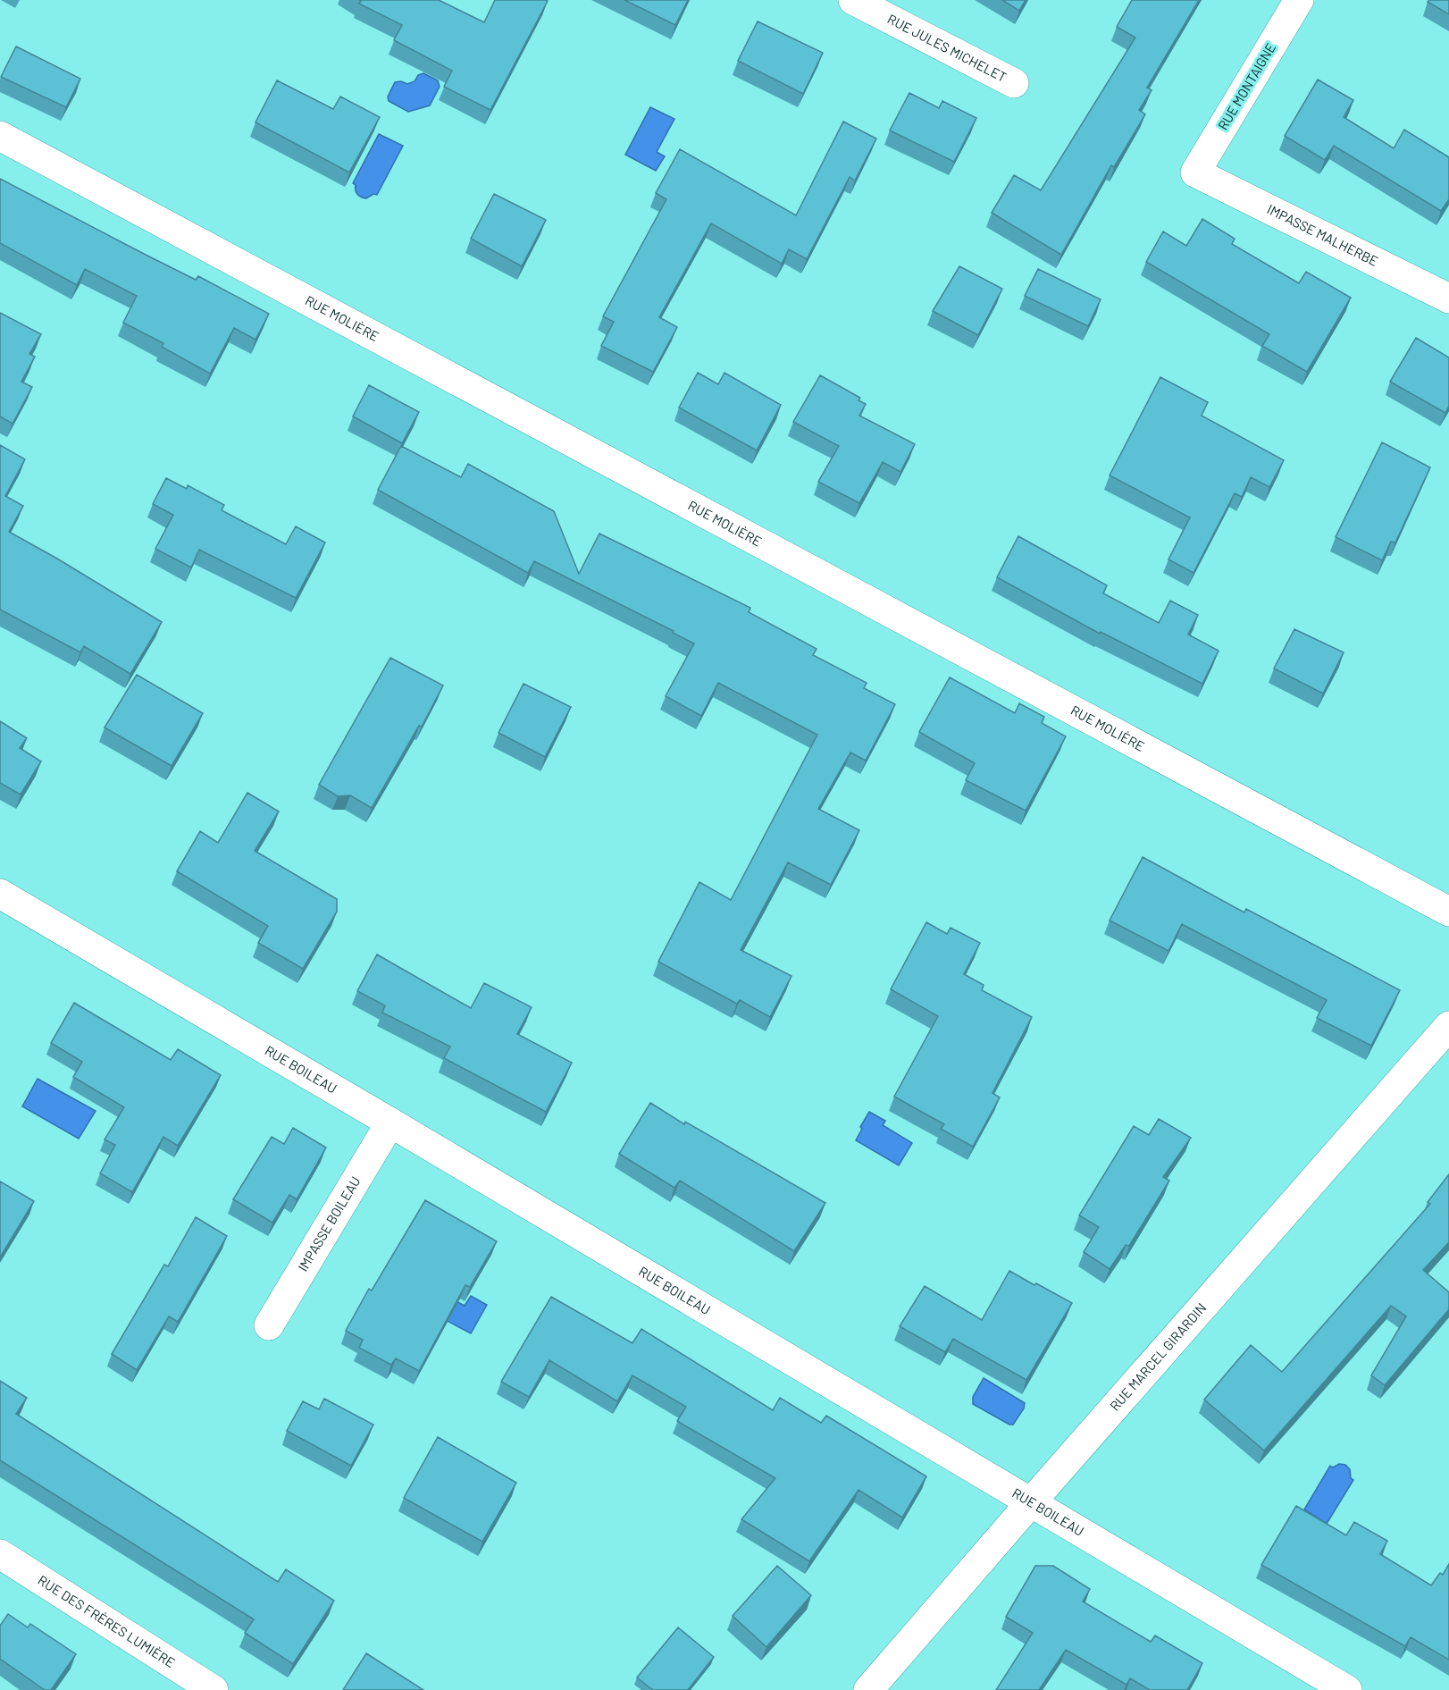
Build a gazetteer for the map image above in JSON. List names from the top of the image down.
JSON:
{
  "streets": {
    "street": [
      "RUE JULES MICHELET",
      "RUE MONTAIGNE",
      "IMPASSE MALHERBE",
      "RUE MOLIÈRE",
      "RUE BOILEAU",
      "IMPASSE BOILEAU",
      "RUE MARCEL GIRARDIN",
      "RUE DES FRÈRES LUMIÈRE"
    ]
  },
  "crossings": [
    ["RUE MONTAIGNE", "IMPASSE MALHERBE"],
    ["RUE BOILEAU", "IMPASSE BOILEAU"],
    ["RUE BOILEAU", "RUE MARCEL GIRARDIN"]
  ]
}
